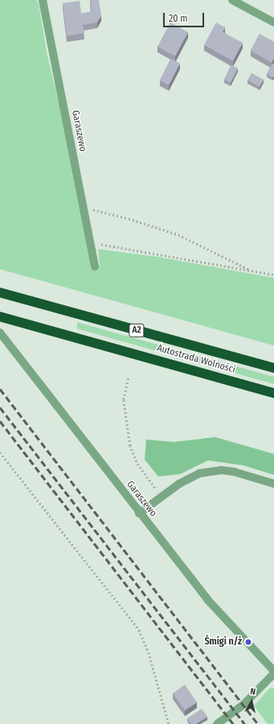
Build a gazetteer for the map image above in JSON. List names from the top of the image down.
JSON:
{
  "streets": {
    "highway": ["A2", "Autostrada Wolności"],
    "street": ["Garaszewo"]
  },
  "places": ["Śmigi n/ż"],
  "scale_bar": "20 m",
  "north": "top"
}
